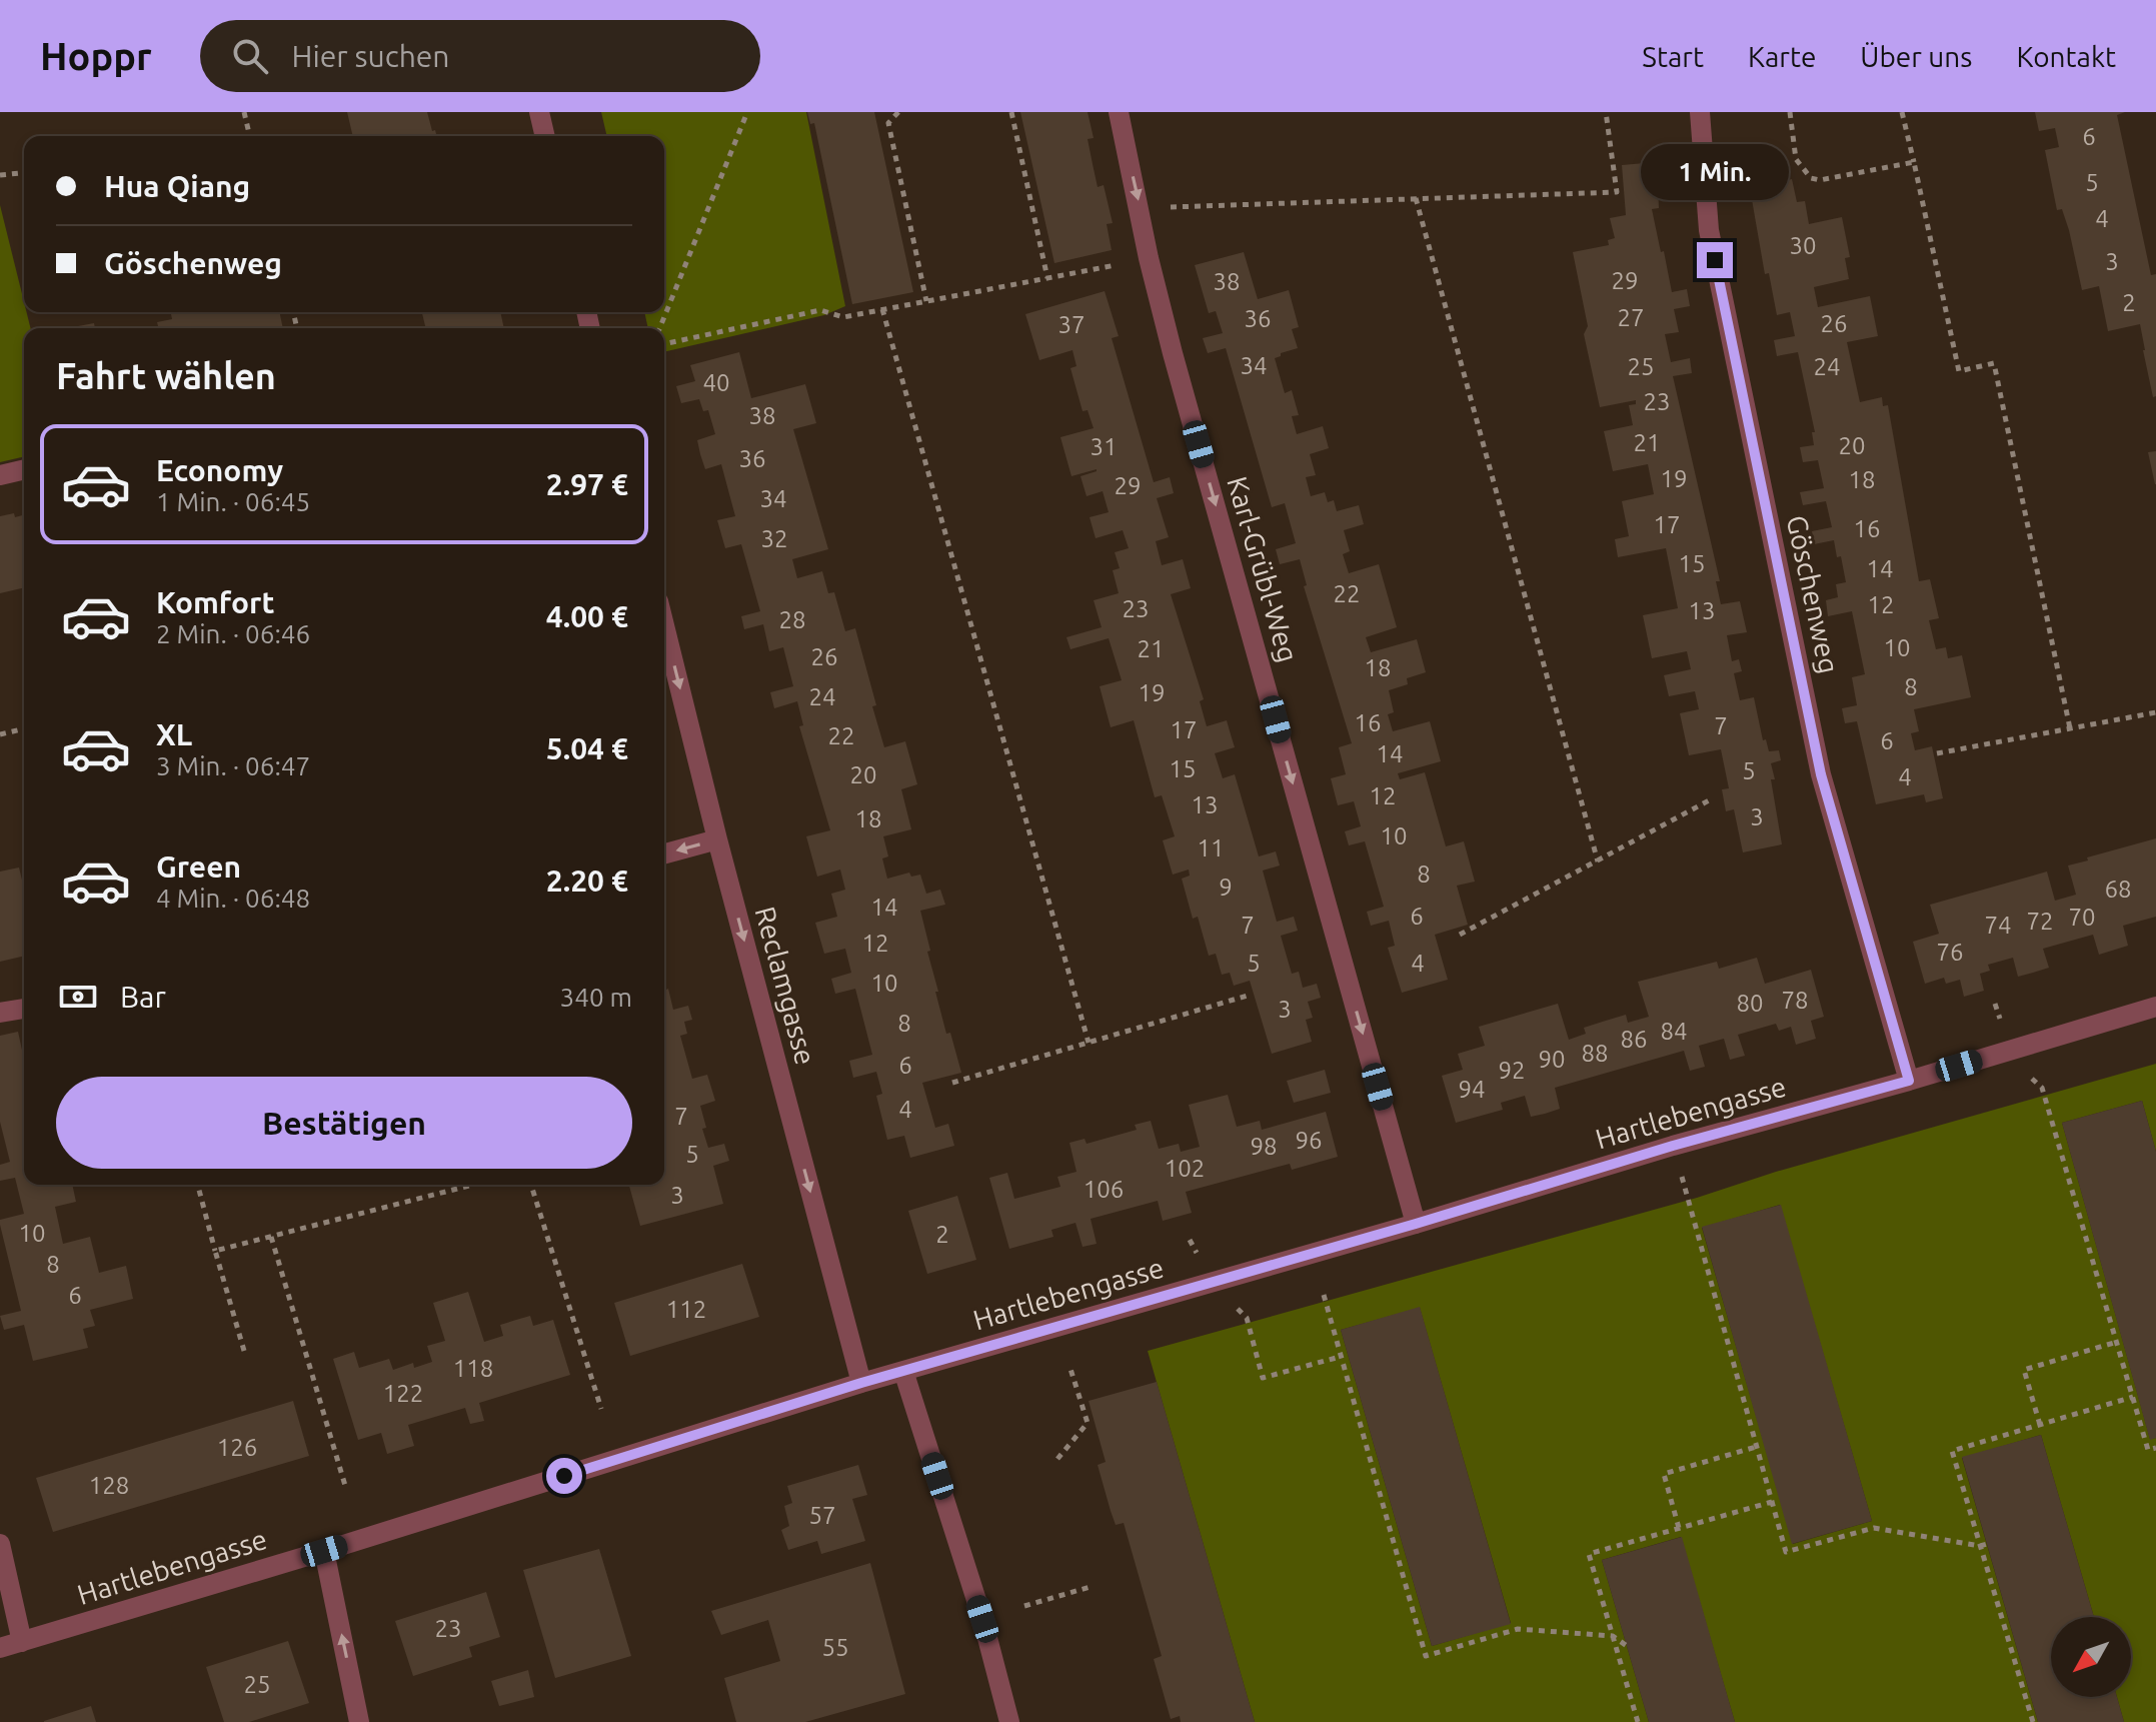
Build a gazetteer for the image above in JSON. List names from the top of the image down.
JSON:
{
  "streets": {
    "street": [
      "Karl-Grübl-Weg",
      "Göschenweg",
      "Reclamgasse",
      "Hartlebengasse"
    ]
  },
  "crossings": [
    ["Karl-Grübl-Weg", "Hartlebengasse"],
    ["Göschenweg", "Hartlebengasse"],
    ["Reclamgasse", "Hartlebengasse"]
  ],
  "one_way": ["Karl-Grübl-Weg", "Reclamgasse"],
  "house_numbers": [
    "6",
    "5",
    "4",
    "30",
    "3",
    "29",
    "38",
    "2",
    "27",
    "36",
    "26",
    "37",
    "34",
    "25",
    "24",
    "40",
    "23",
    "38",
    "21",
    "20",
    "31",
    "36",
    "19",
    "18",
    "29",
    "34",
    "17",
    "16",
    "32",
    "15",
    "14",
    "22",
    "12",
    "23",
    "13",
    "28",
    "10",
    "21",
    "26",
    "18",
    "8",
    "19",
    "24",
    "16",
    "7",
    "17",
    "22",
    "6",
    "14",
    "15",
    "5",
    "20",
    "4",
    "12",
    "13",
    "3",
    "18",
    "10",
    "11",
    "8",
    "9",
    "68",
    "14",
    "6",
    "70",
    "72",
    "7",
    "74",
    "12",
    "76",
    "5",
    "4",
    "10",
    "78",
    "80",
    "3",
    "8",
    "84",
    "86",
    "88",
    "90",
    "6",
    "92",
    "94",
    "4",
    "7",
    "96",
    "98",
    "5",
    "102",
    "106",
    "3",
    "10",
    "2",
    "8",
    "6",
    "112",
    "118",
    "122",
    "126",
    "128",
    "57",
    "23",
    "55",
    "25"
  ],
  "north": "bottom left",
  "page": {
    "header": "Hoppr",
    "search": "Hier suchen",
    "nav": [
      "Start",
      "Karte",
      "Über uns",
      "Kontakt"
    ],
    "banner": ["Hua Qiang", "Göschenweg"],
    "bubble": "1 Min.",
    "heading": "Fahrt wählen",
    "list": [
      {
        "name": "Economy",
        "note": "1 Min. · 06:45",
        "value": "2.97 €"
      },
      {
        "name": "Komfort",
        "note": "2 Min. · 06:46",
        "value": "4.00 €"
      },
      {
        "name": "XL",
        "note": "3 Min. · 06:47",
        "value": "5.04 €"
      },
      {
        "name": "Green",
        "note": "4 Min. · 06:48",
        "value": "2.20 €"
      }
    ],
    "pay": ["Bar", "340 m"],
    "buttons": "Bestätigen"
  }
}
